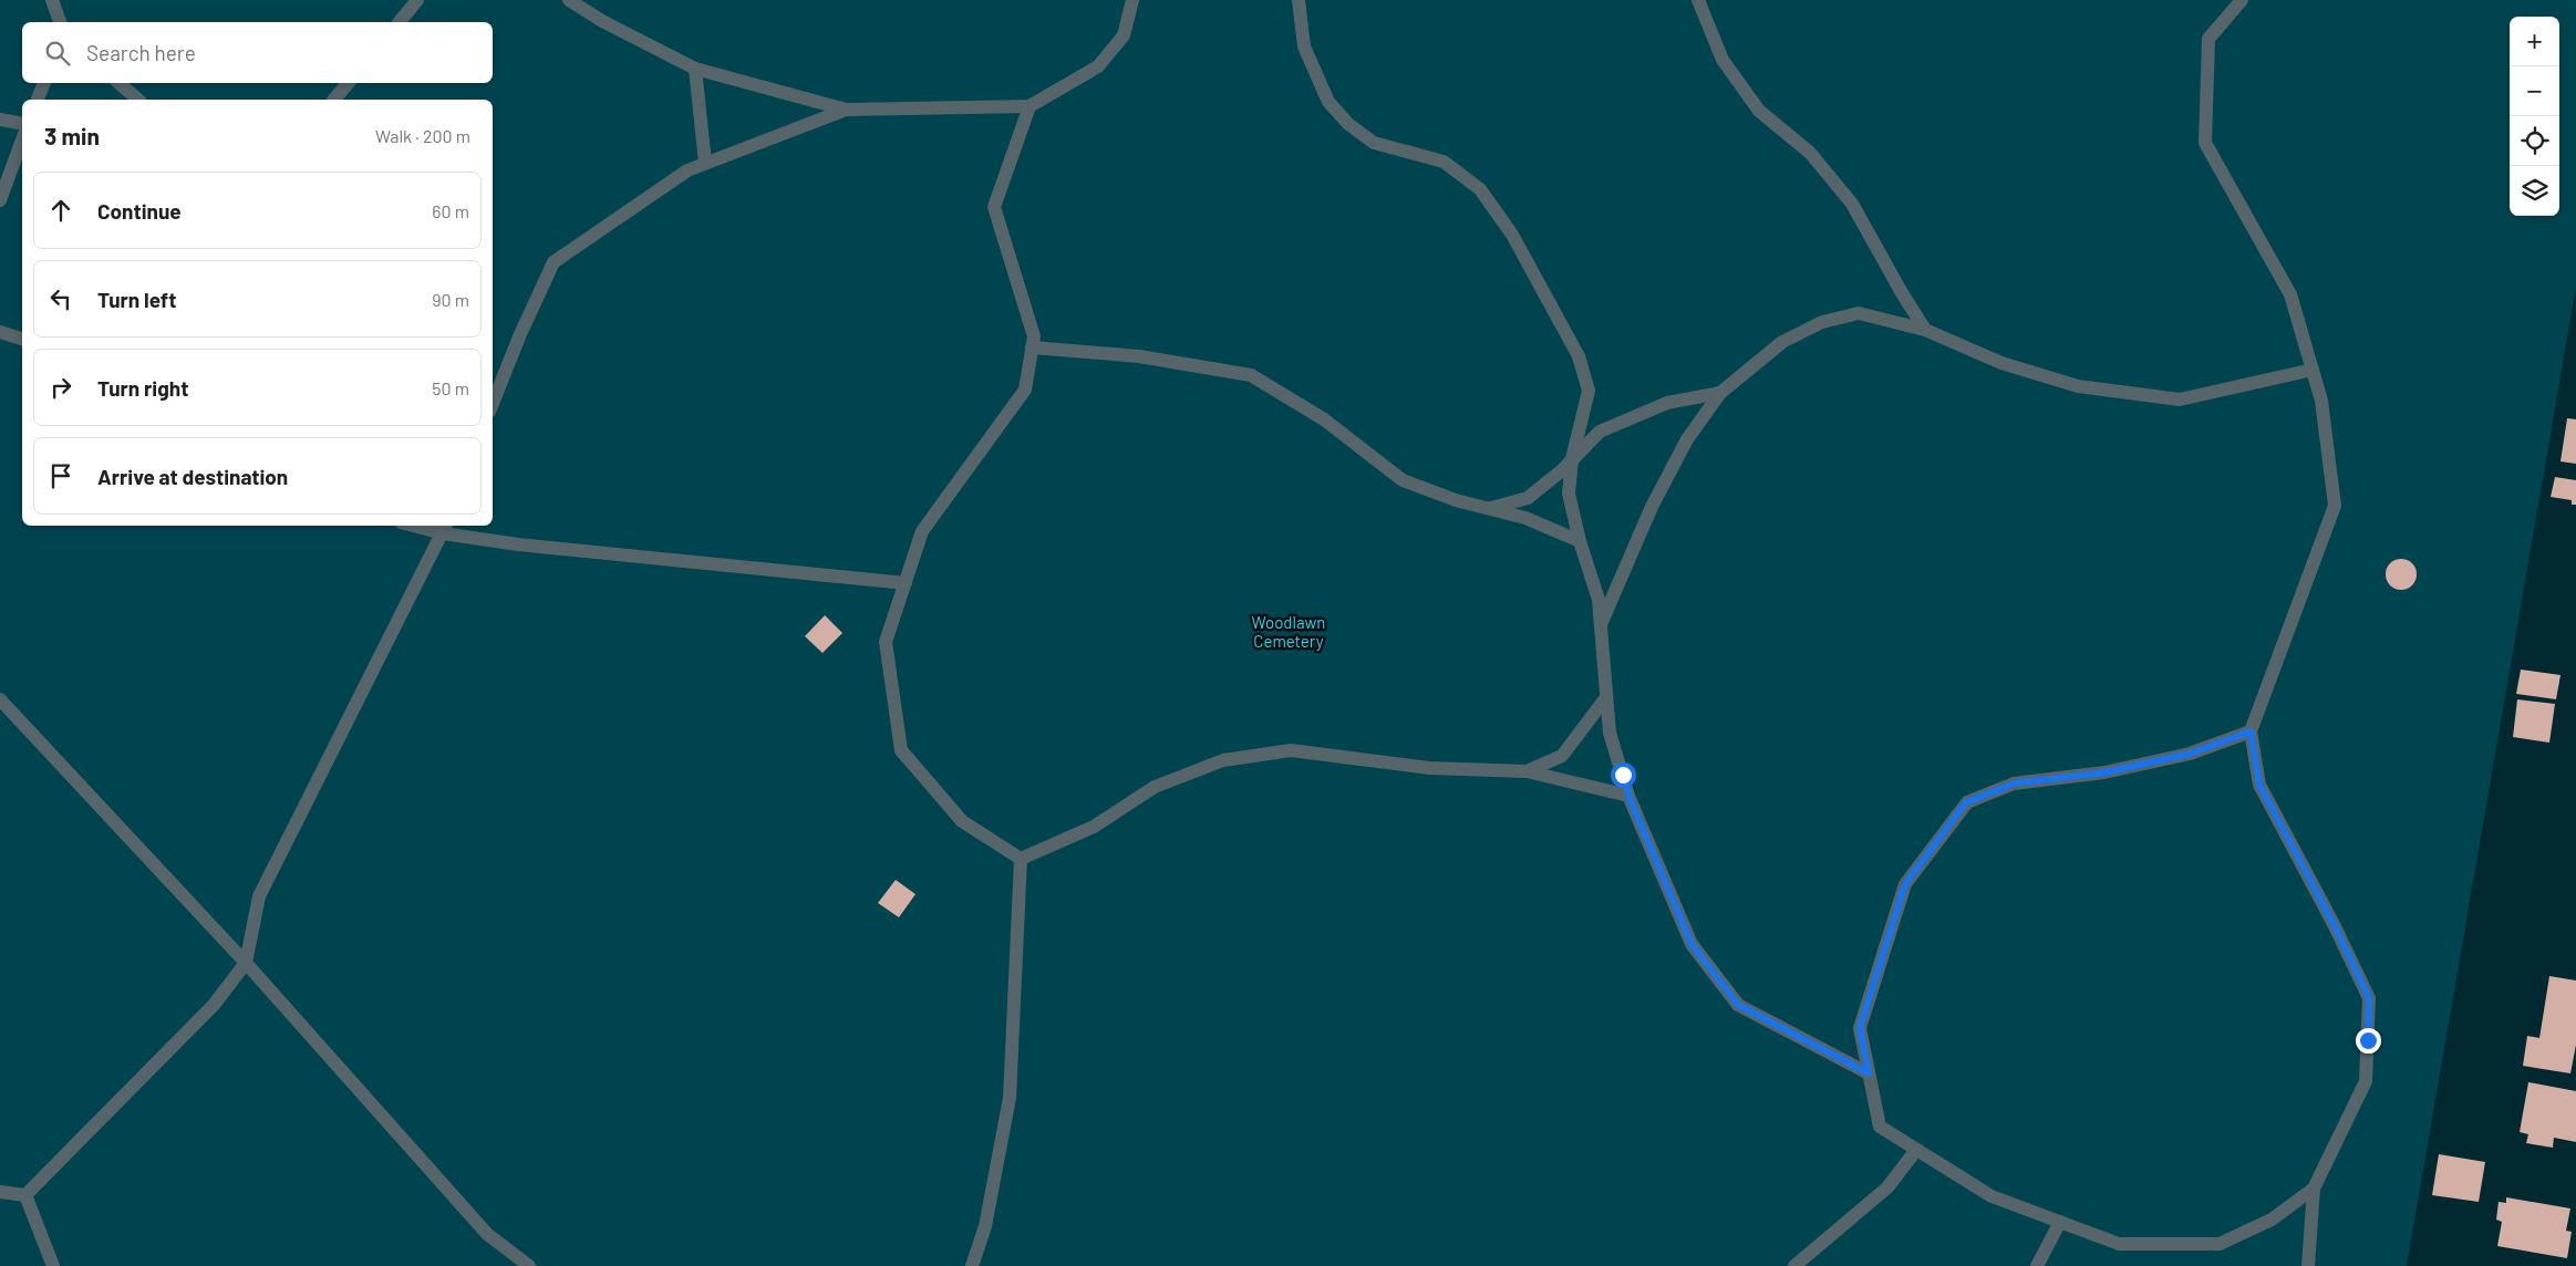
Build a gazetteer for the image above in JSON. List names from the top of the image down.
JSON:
{
  "parks": ["Woodlawn Cemetery"],
  "page": {
    "map_buttons": ["+", "−"],
    "search": "Search here",
    "heading": ["3 min", "Walk · 200 m"],
    "list": [
      ["Continue", "60 m"],
      ["Turn left", "90 m"],
      ["Turn right", "50 m"],
      "Arrive at destination"
    ]
  }
}
